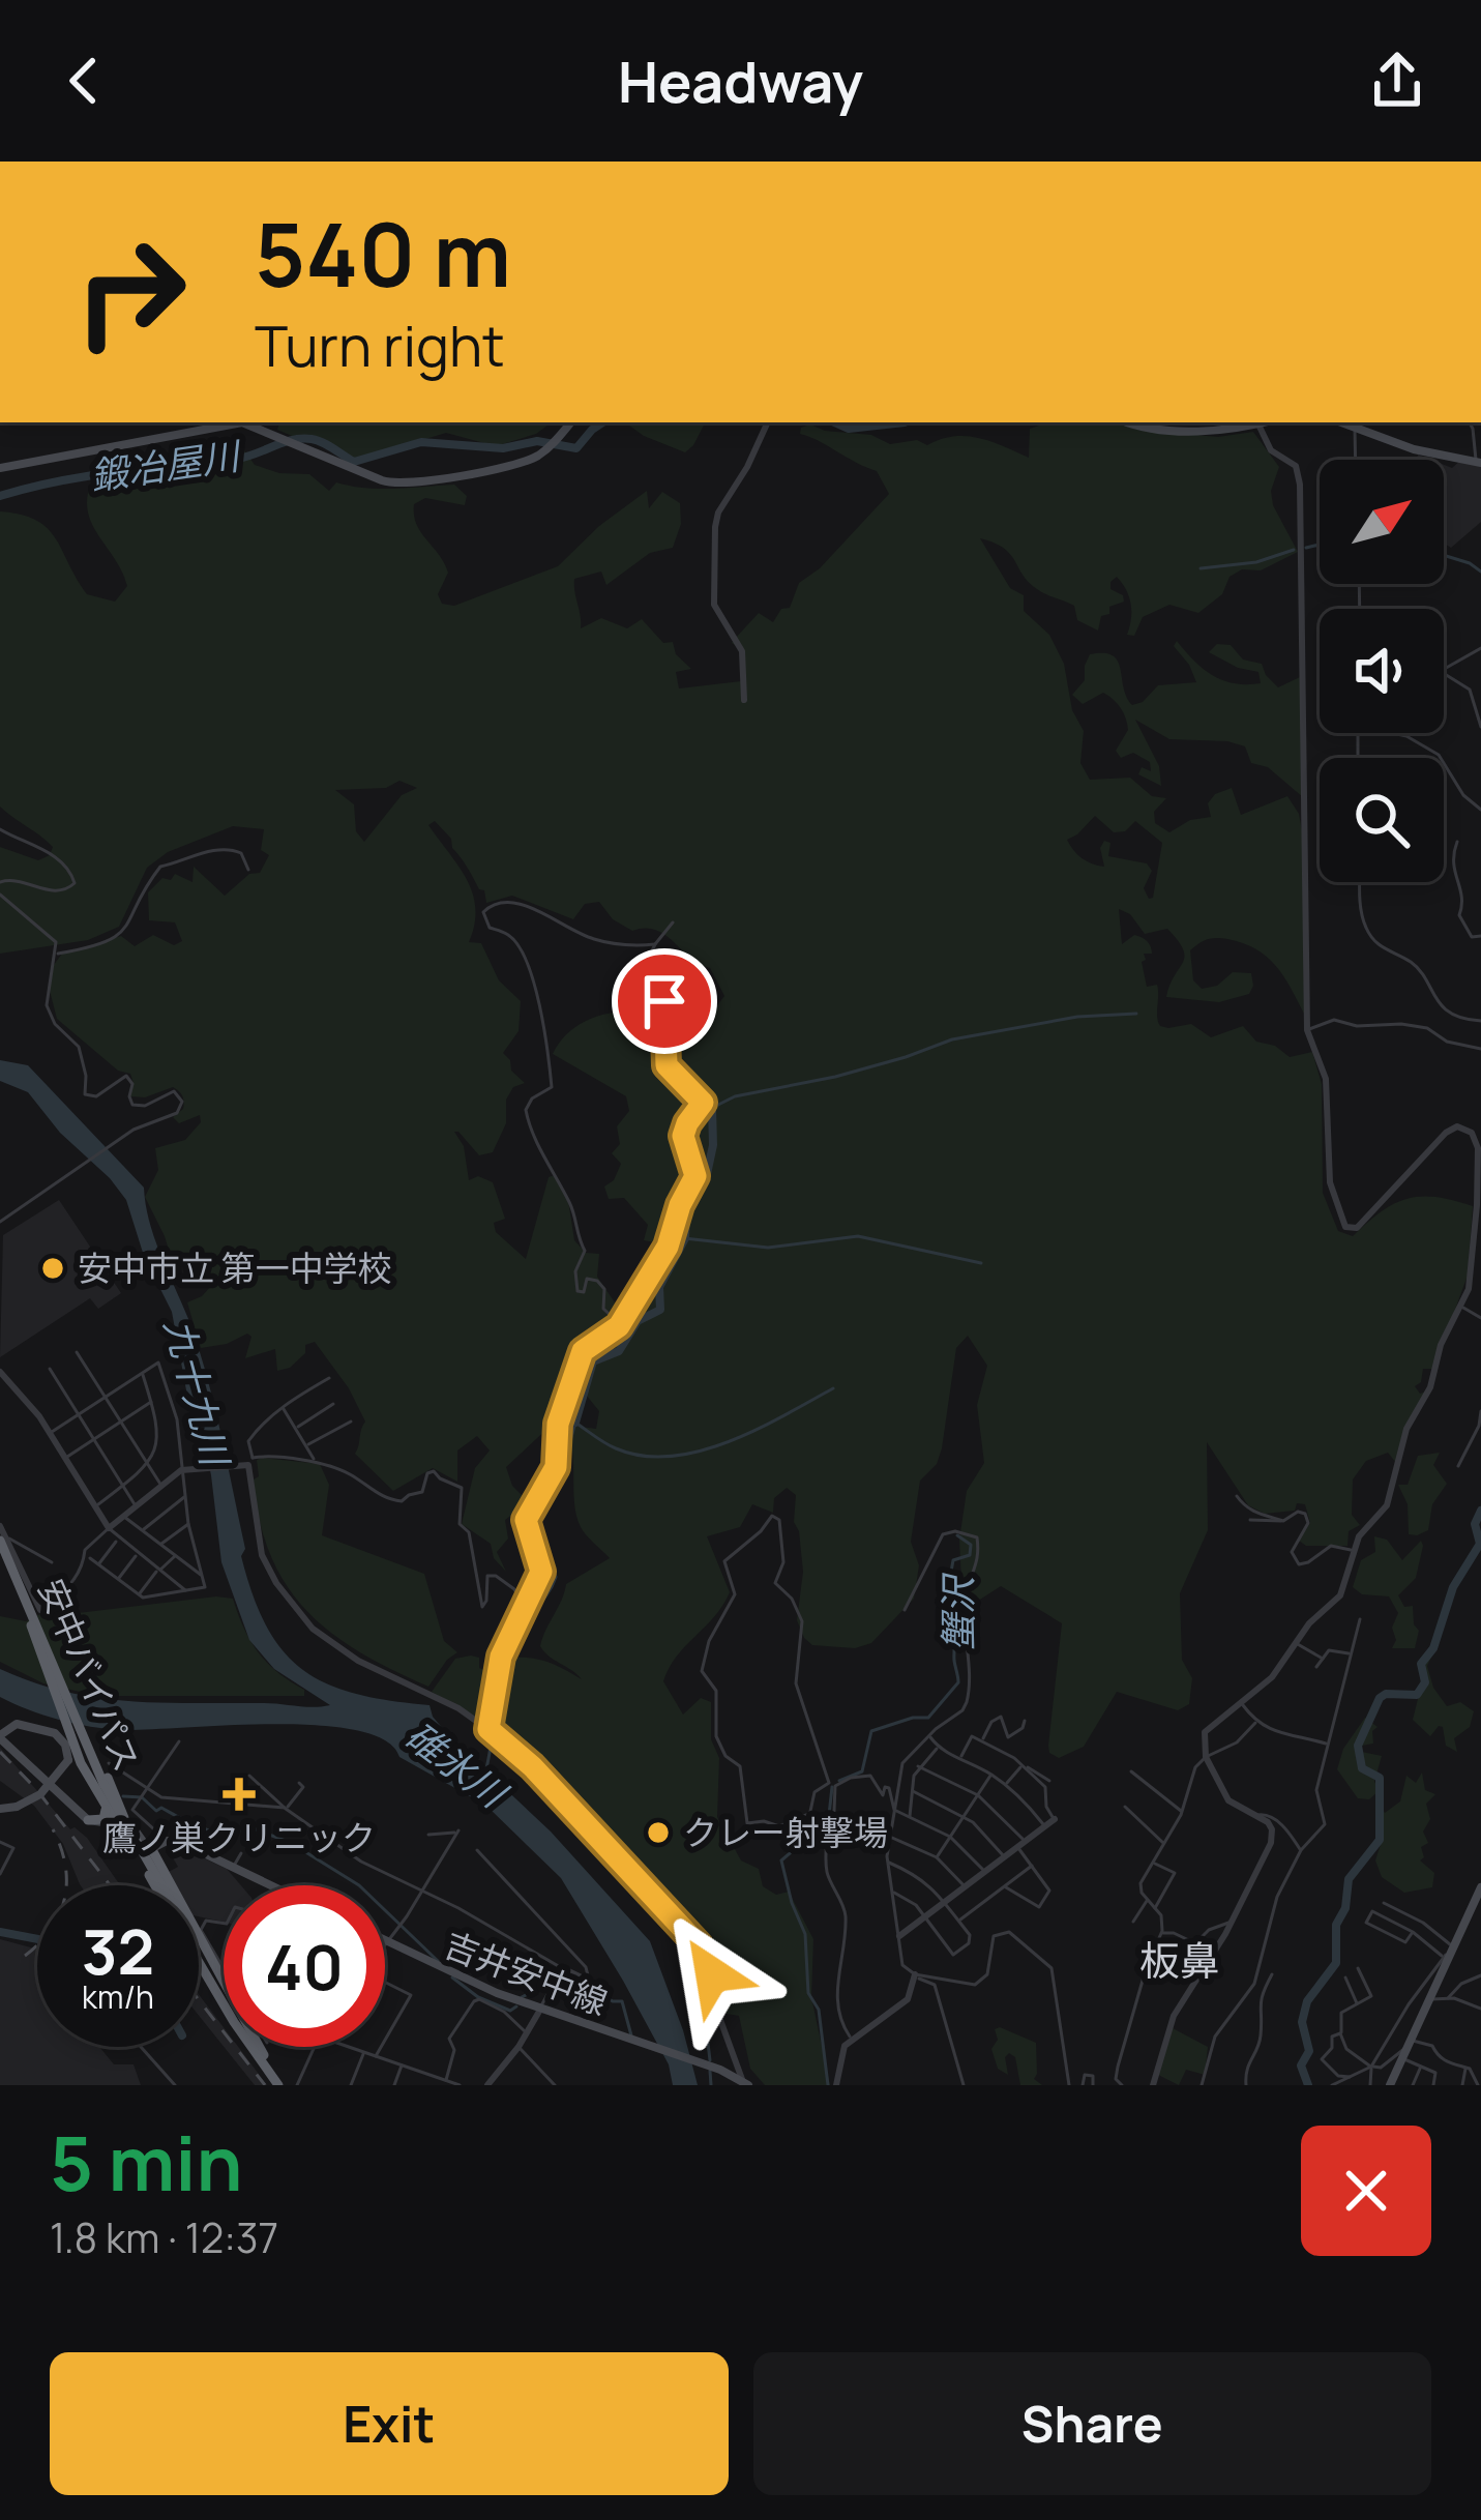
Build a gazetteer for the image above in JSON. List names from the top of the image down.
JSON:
{
  "streets": {
    "highway": ["安中バイパス"],
    "main road": ["吉井安中線"]
  },
  "districts": ["板鼻"],
  "water": [
    "鍛冶屋川",
    "九十九川",
    "蟹沢",
    "碓氷川"
  ],
  "places": {
    "other": ["安中市立 第一中学校", "クレー射撃場"],
    "health": ["鷹ノ巣クリニック"]
  },
  "north": "top right",
  "page": {
    "header": "Headway",
    "turn": ["540 m", "Turn right"],
    "speed": "32 km/h",
    "limit": "40",
    "heading": ["5 min", "1.8 km · 12:37"],
    "buttons": ["Exit", "Share"]
  }
}
